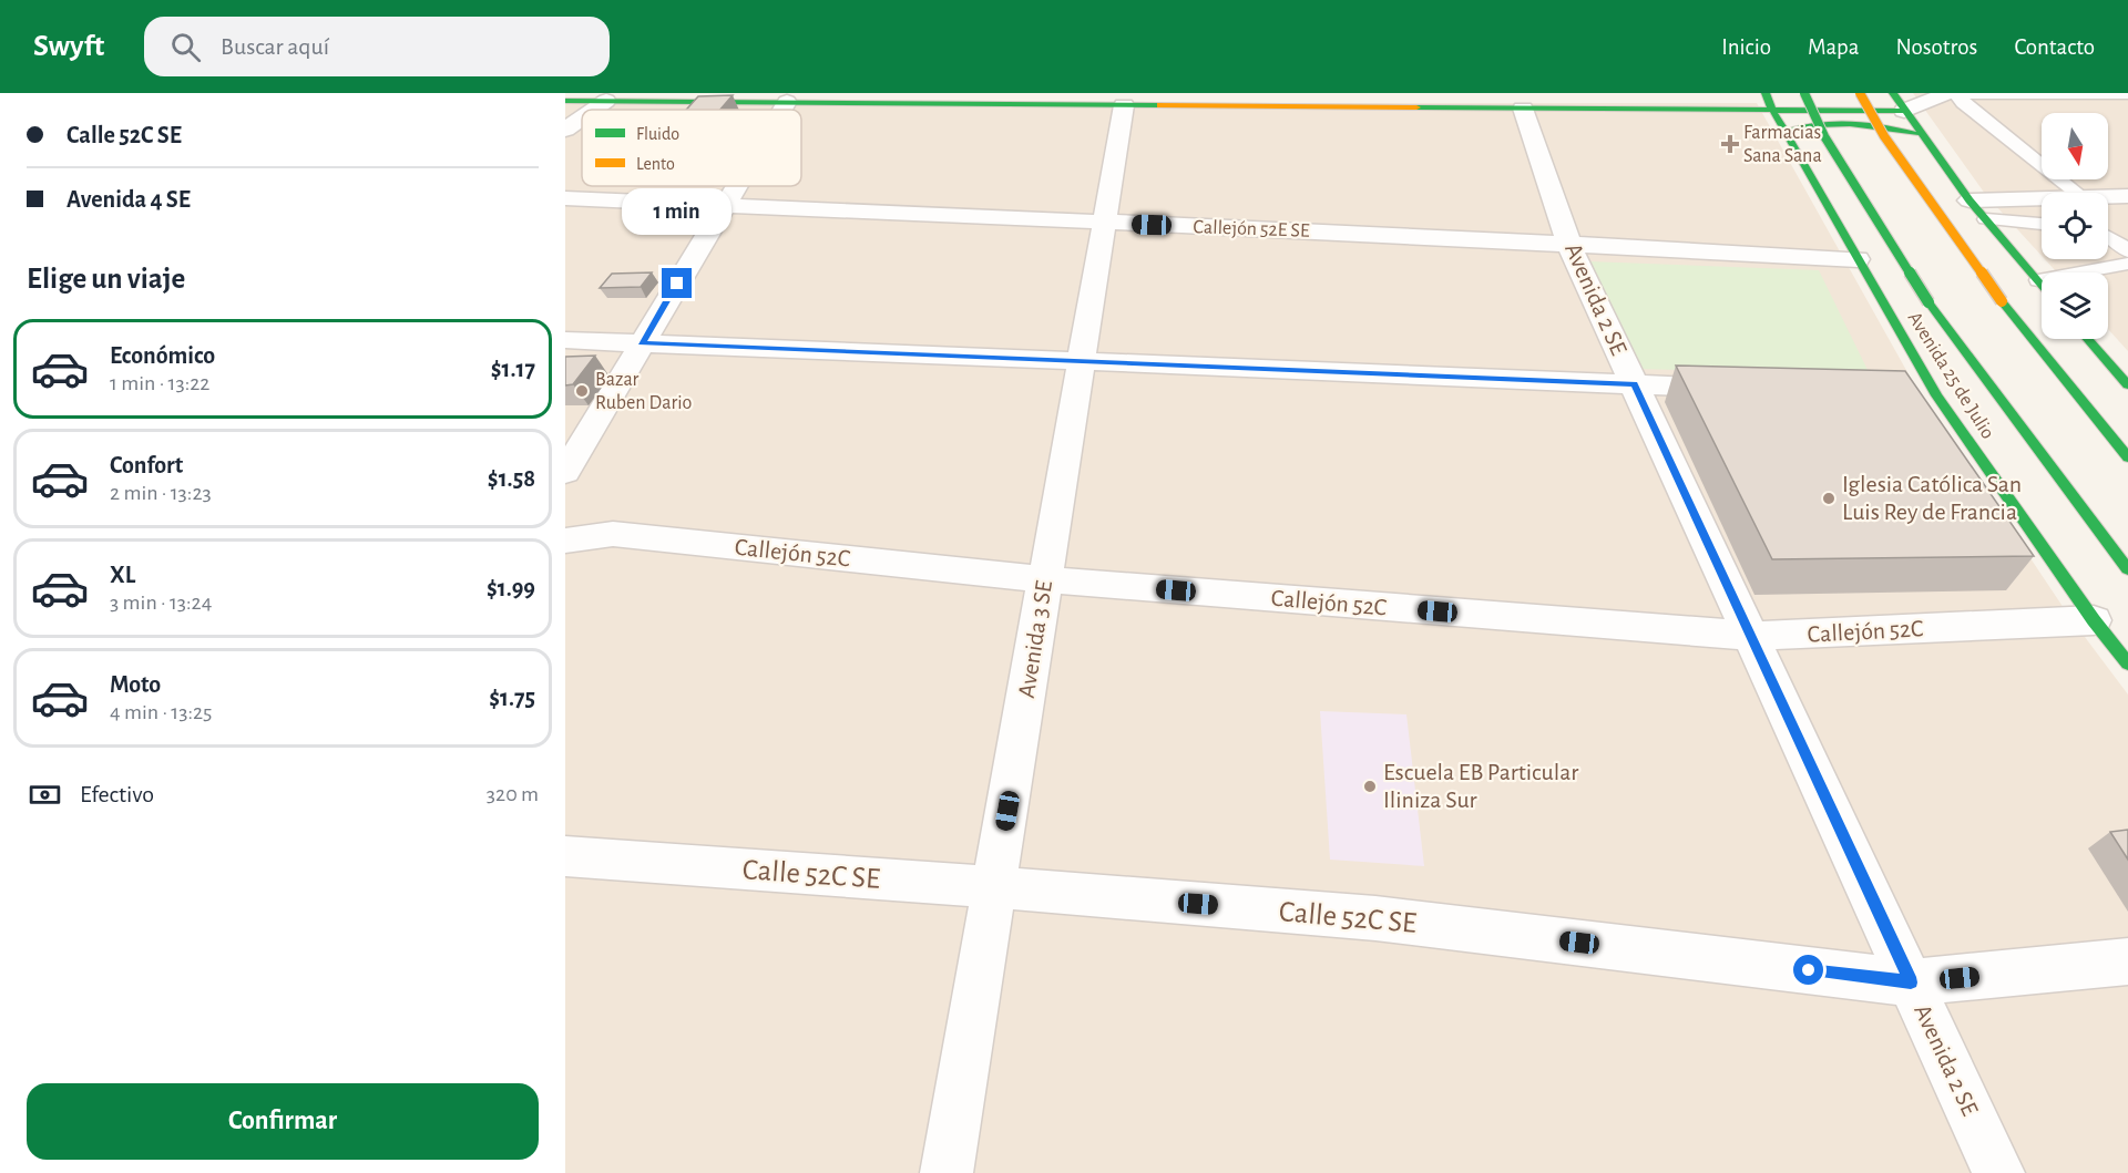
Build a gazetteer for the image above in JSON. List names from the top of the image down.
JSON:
{
  "streets": {
    "main road": ["Avenida 25 de Julio"],
    "street": [
      "Callejón 52E SE",
      "Avenida 2 SE",
      "Callejón 52C",
      "Avenida 3 SE",
      "Calle 52C SE"
    ]
  },
  "crossings": [
    ["Callejón 52E SE", "Avenida 2 SE"],
    ["Callejón 52E SE", "Avenida 25 de Julio"],
    ["Callejón 52E SE", "Avenida 3 SE"],
    ["Avenida 2 SE", "Callejón 52C"],
    ["Avenida 2 SE", "Calle 52C SE"],
    ["Avenida 25 de Julio", "Callejón 52C"],
    ["Callejón 52C", "Avenida 3 SE"],
    ["Avenida 3 SE", "Calle 52C SE"]
  ],
  "places": {
    "health": ["Farmacias Sana Sana"],
    "other": ["Bazar Ruben Dario", "Iglesia Católica San Luis Rey de Francia", "Escuela EB Particular Iliniza Sur"]
  },
  "legend": ["Fluido", "Lento"],
  "north": "bottom",
  "page": {
    "header": "Swyft",
    "search": "Buscar aquí",
    "nav": [
      "Inicio",
      "Mapa",
      "Nosotros",
      "Contacto"
    ],
    "banner": ["Calle 52C SE", "Avenida 4 SE"],
    "bubble": "1 min",
    "heading": "Elige un viaje",
    "list": [
      {
        "name": "Económico",
        "note": "1 min · 13:22",
        "value": "$1.17"
      },
      {
        "name": "Confort",
        "note": "2 min · 13:23",
        "value": "$1.58"
      },
      {
        "name": "XL",
        "note": "3 min · 13:24",
        "value": "$1.99"
      },
      {
        "name": "Moto",
        "note": "4 min · 13:25",
        "value": "$1.75"
      }
    ],
    "pay": ["Efectivo", "320 m"],
    "buttons": "Confirmar"
  }
}
